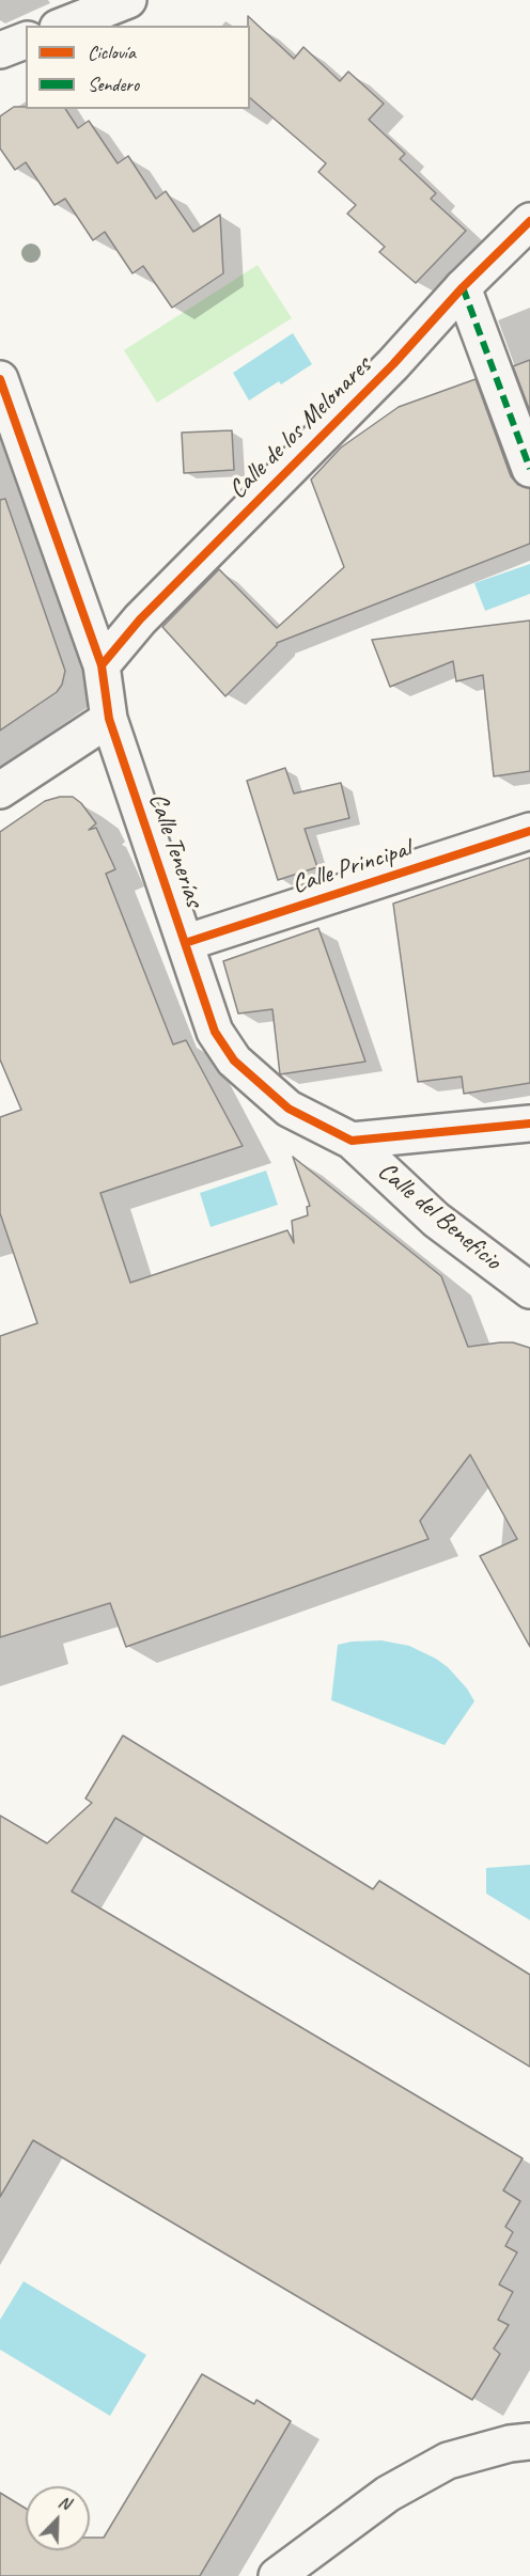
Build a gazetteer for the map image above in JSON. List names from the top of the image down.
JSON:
{
  "streets": {
    "street": [
      "Calle de los Melonares",
      "Calle Tenerías",
      "Calle Principal",
      "Calle del Beneficio"
    ]
  },
  "crossings": [
    ["Calle de los Melonares", "Calle Tenerías"],
    ["Calle Tenerías", "Calle Principal"],
    ["Calle Tenerías", "Calle del Beneficio"]
  ],
  "legend": ["Ciclovía", "Sendero"],
  "north": "top right"
}
